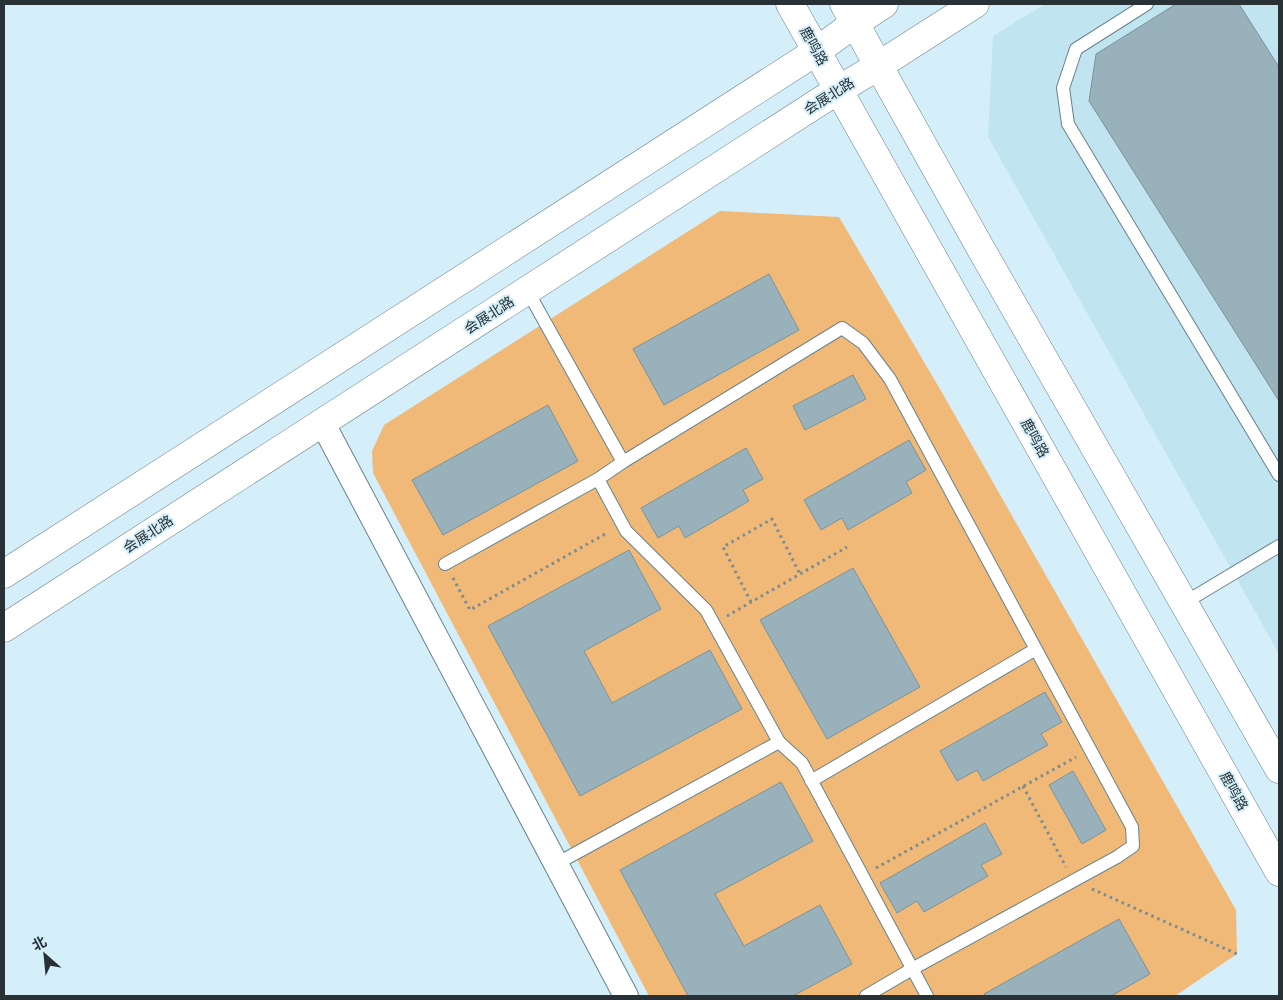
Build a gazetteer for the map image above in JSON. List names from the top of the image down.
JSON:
{
  "streets": {
    "main road": ["鹿鸣路", "会展北路"]
  },
  "crossings": [
    ["鹿鸣路", "会展北路"]
  ],
  "north": "top left"
}
